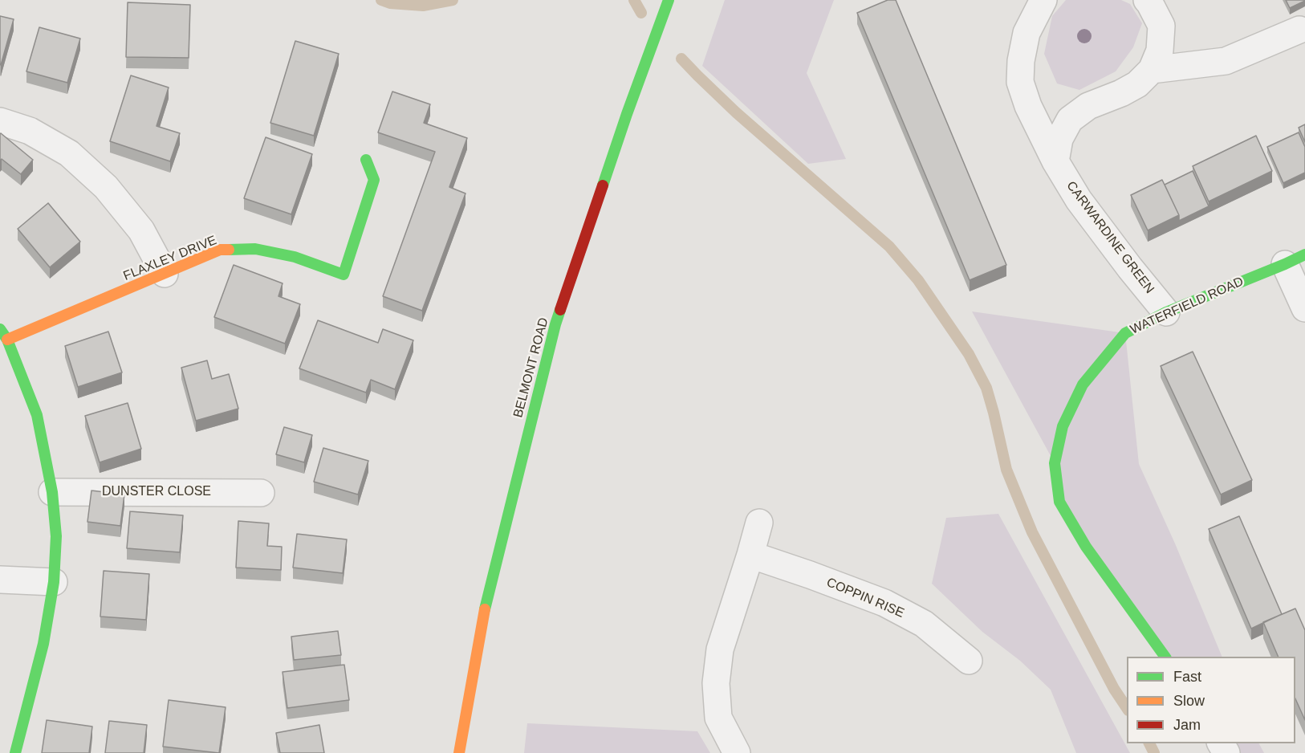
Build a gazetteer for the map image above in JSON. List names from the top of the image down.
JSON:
{
  "streets": {
    "main road": ["FLAXLEY DRIVE", "WATERFIELD ROAD", "BELMONT ROAD"],
    "street": ["CARWARDINE GREEN", "DUNSTER CLOSE", "COPPIN RISE"]
  },
  "crossings": [
    ["CARWARDINE GREEN", "WATERFIELD ROAD"]
  ],
  "legend": ["Fast", "Slow", "Jam"]
}
